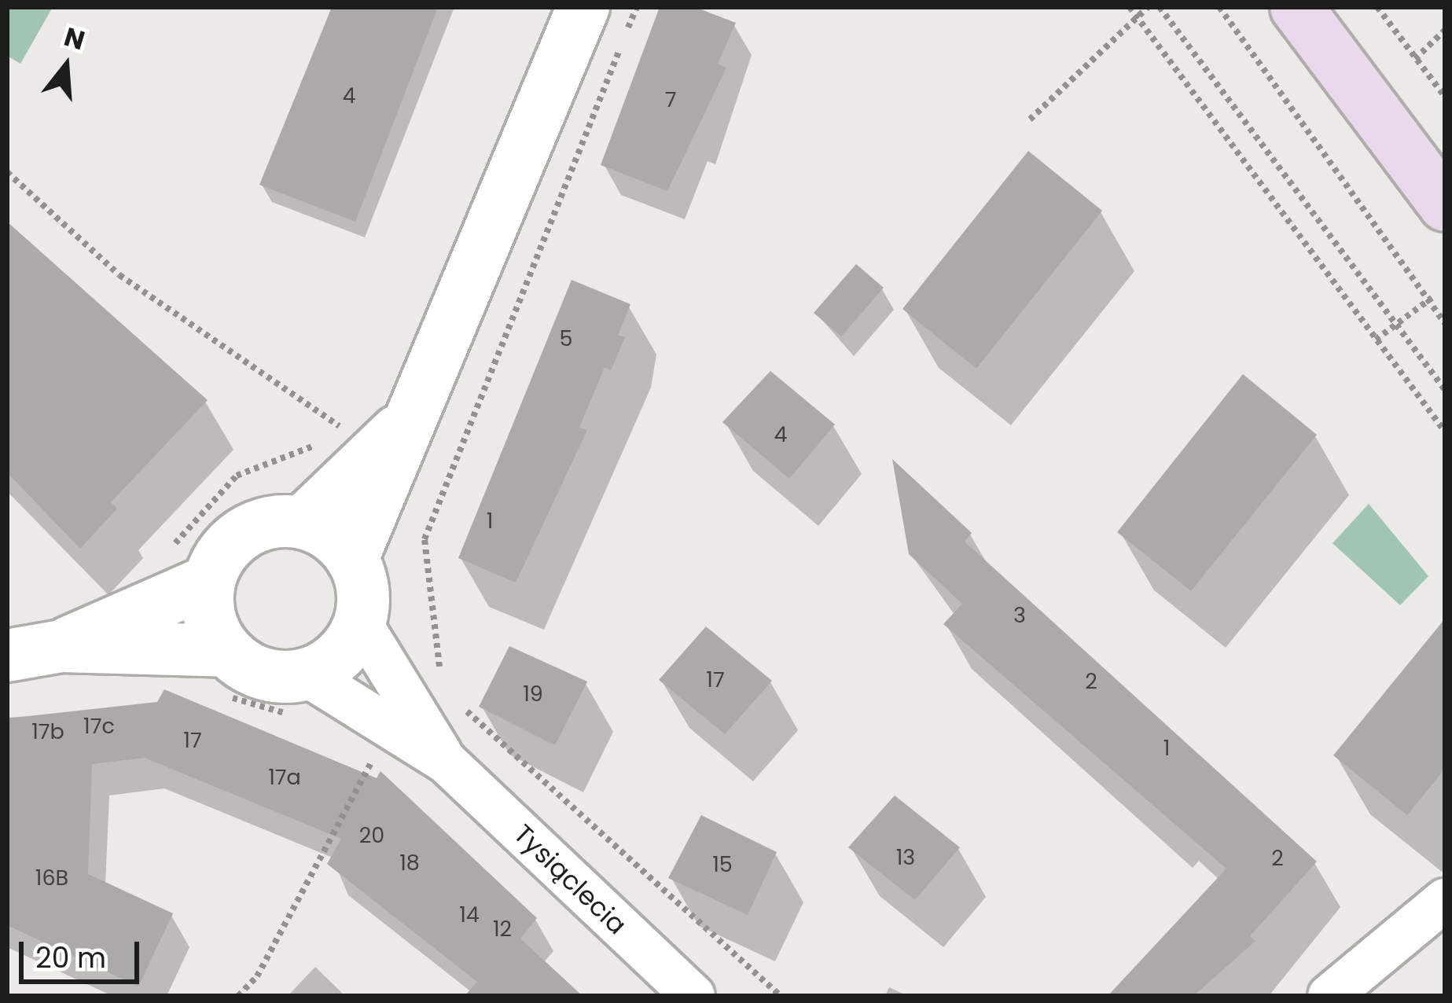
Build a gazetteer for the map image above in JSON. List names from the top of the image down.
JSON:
{
  "streets": {
    "street": ["Tysiąclecia"]
  },
  "house_numbers": [
    "4",
    "7",
    "5",
    "4",
    "1",
    "3",
    "17",
    "2",
    "19",
    "17c",
    "17b",
    "17",
    "1",
    "17a",
    "20",
    "13",
    "2",
    "18",
    "15",
    "16B",
    "14",
    "12"
  ],
  "scale_bar": "20 m",
  "north": "top"
}
